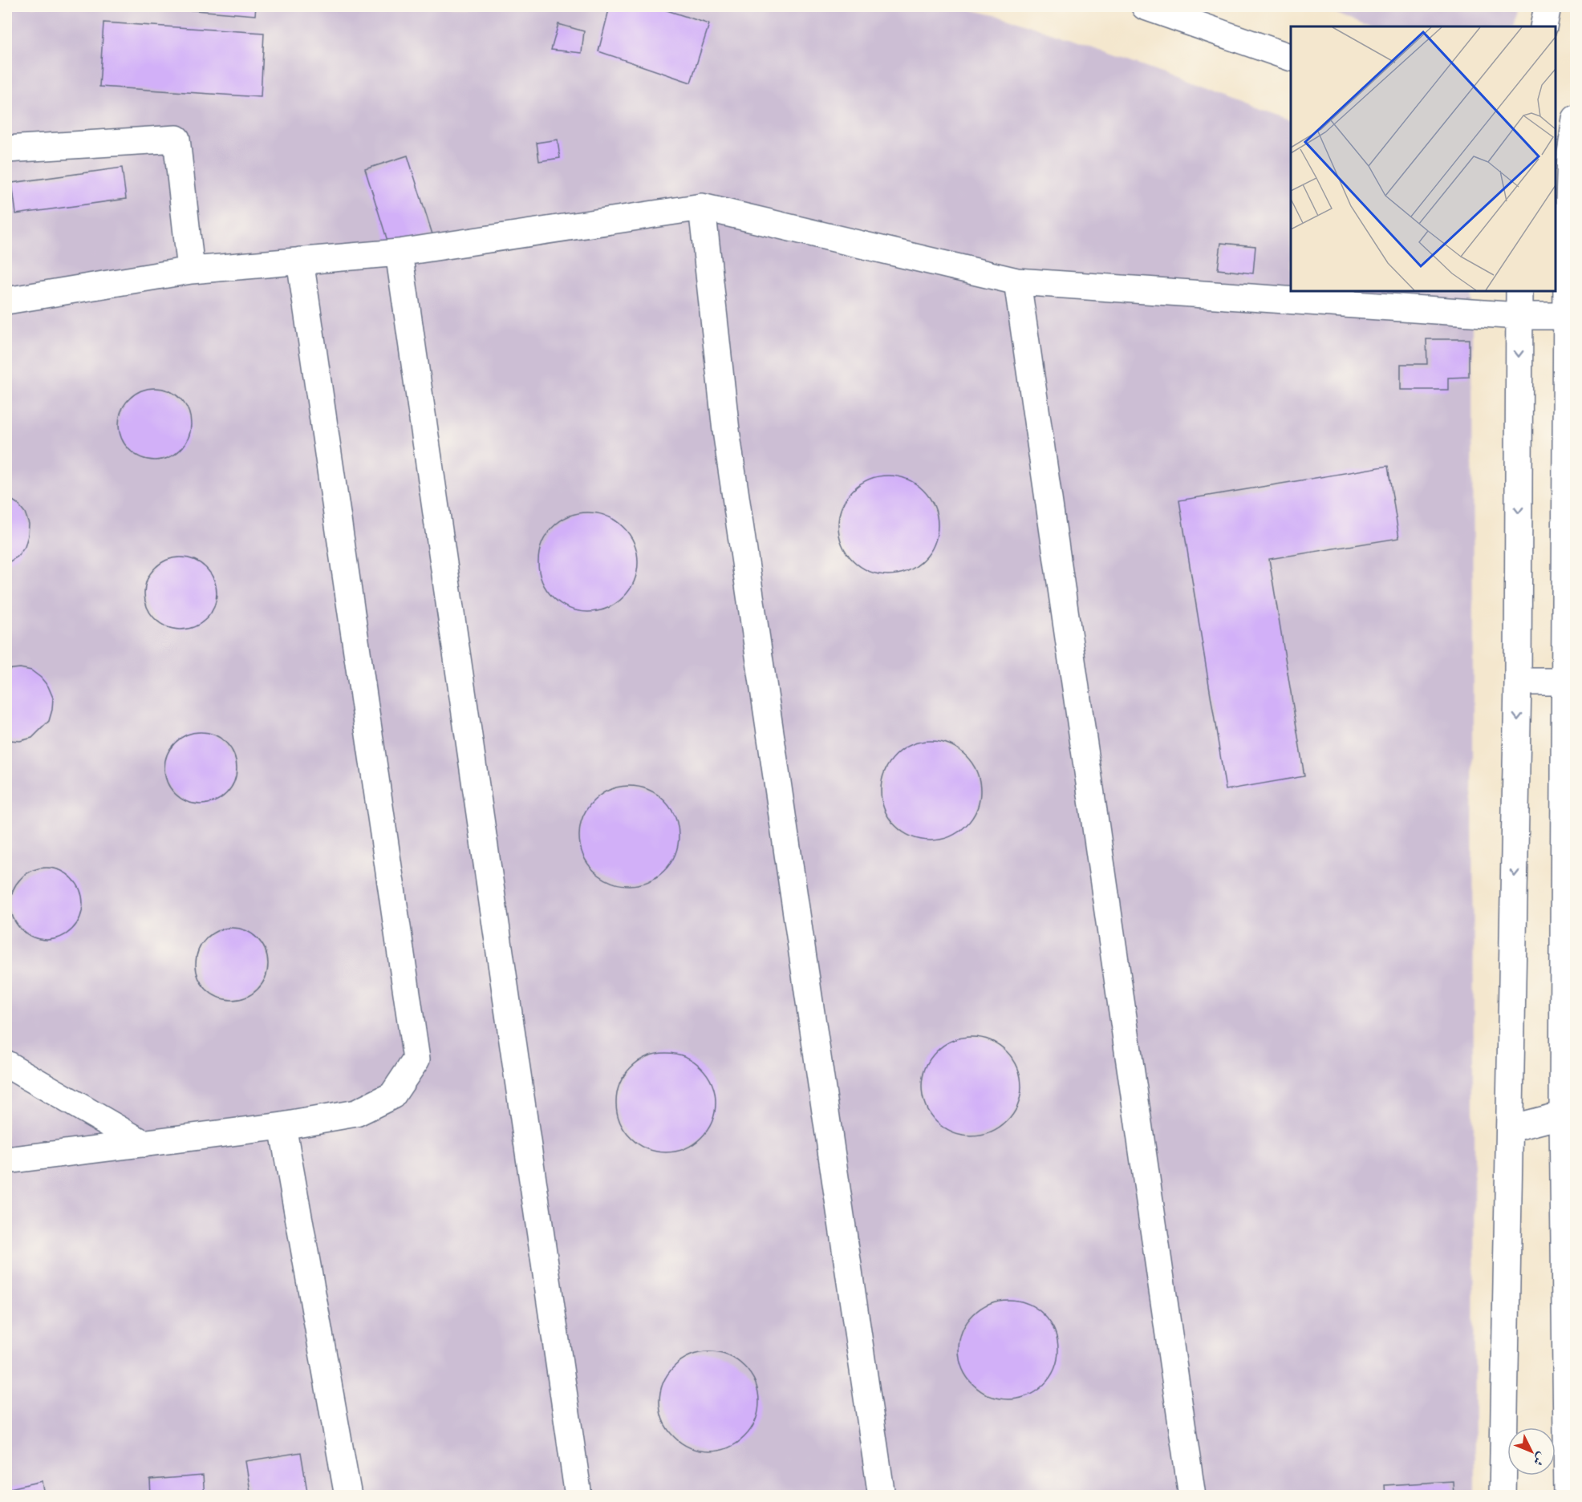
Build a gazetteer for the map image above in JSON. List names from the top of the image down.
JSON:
{
  "north": "bottom right"
}
